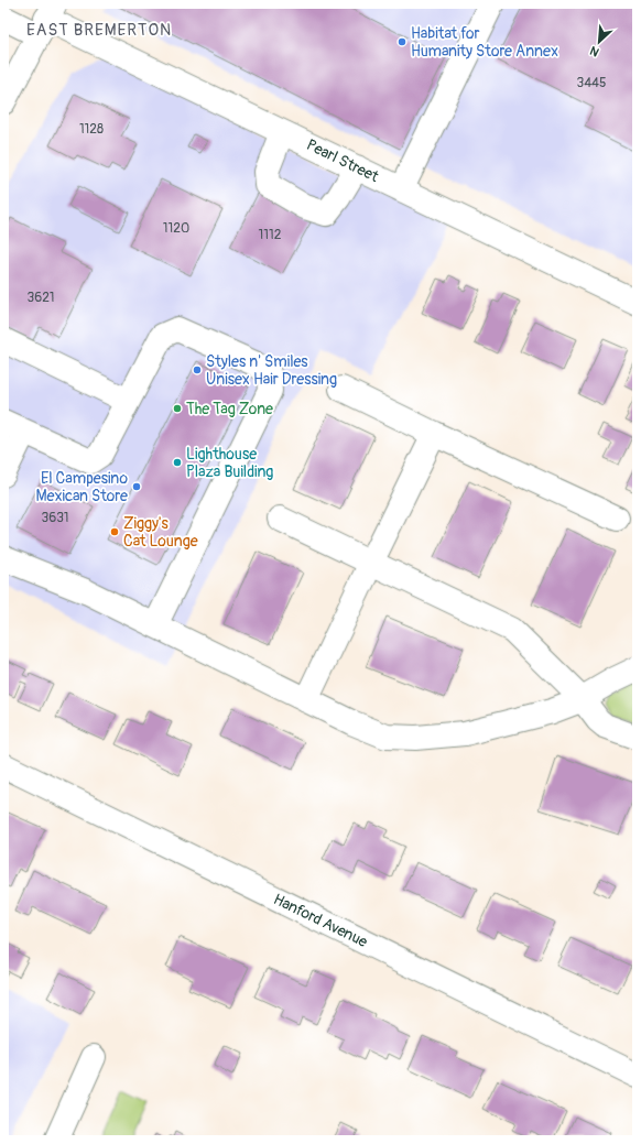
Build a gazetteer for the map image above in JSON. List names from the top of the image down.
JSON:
{
  "streets": {
    "street": ["Pearl Street", "Hanford Avenue"]
  },
  "districts": ["EAST BREMERTON"],
  "places": [
    "Habitat for Humanity Store Annex",
    "Styles n' Smiles Unisex Hair Dressing",
    "The Tag Zone",
    "Lighthouse Plaza Building",
    "El Campesino Mexican Store",
    "Ziggy's Cat Lounge"
  ],
  "house_numbers": [
    "3445",
    "1128",
    "1120",
    "1112",
    "3621",
    "3631"
  ],
  "north": "bottom left"
}
